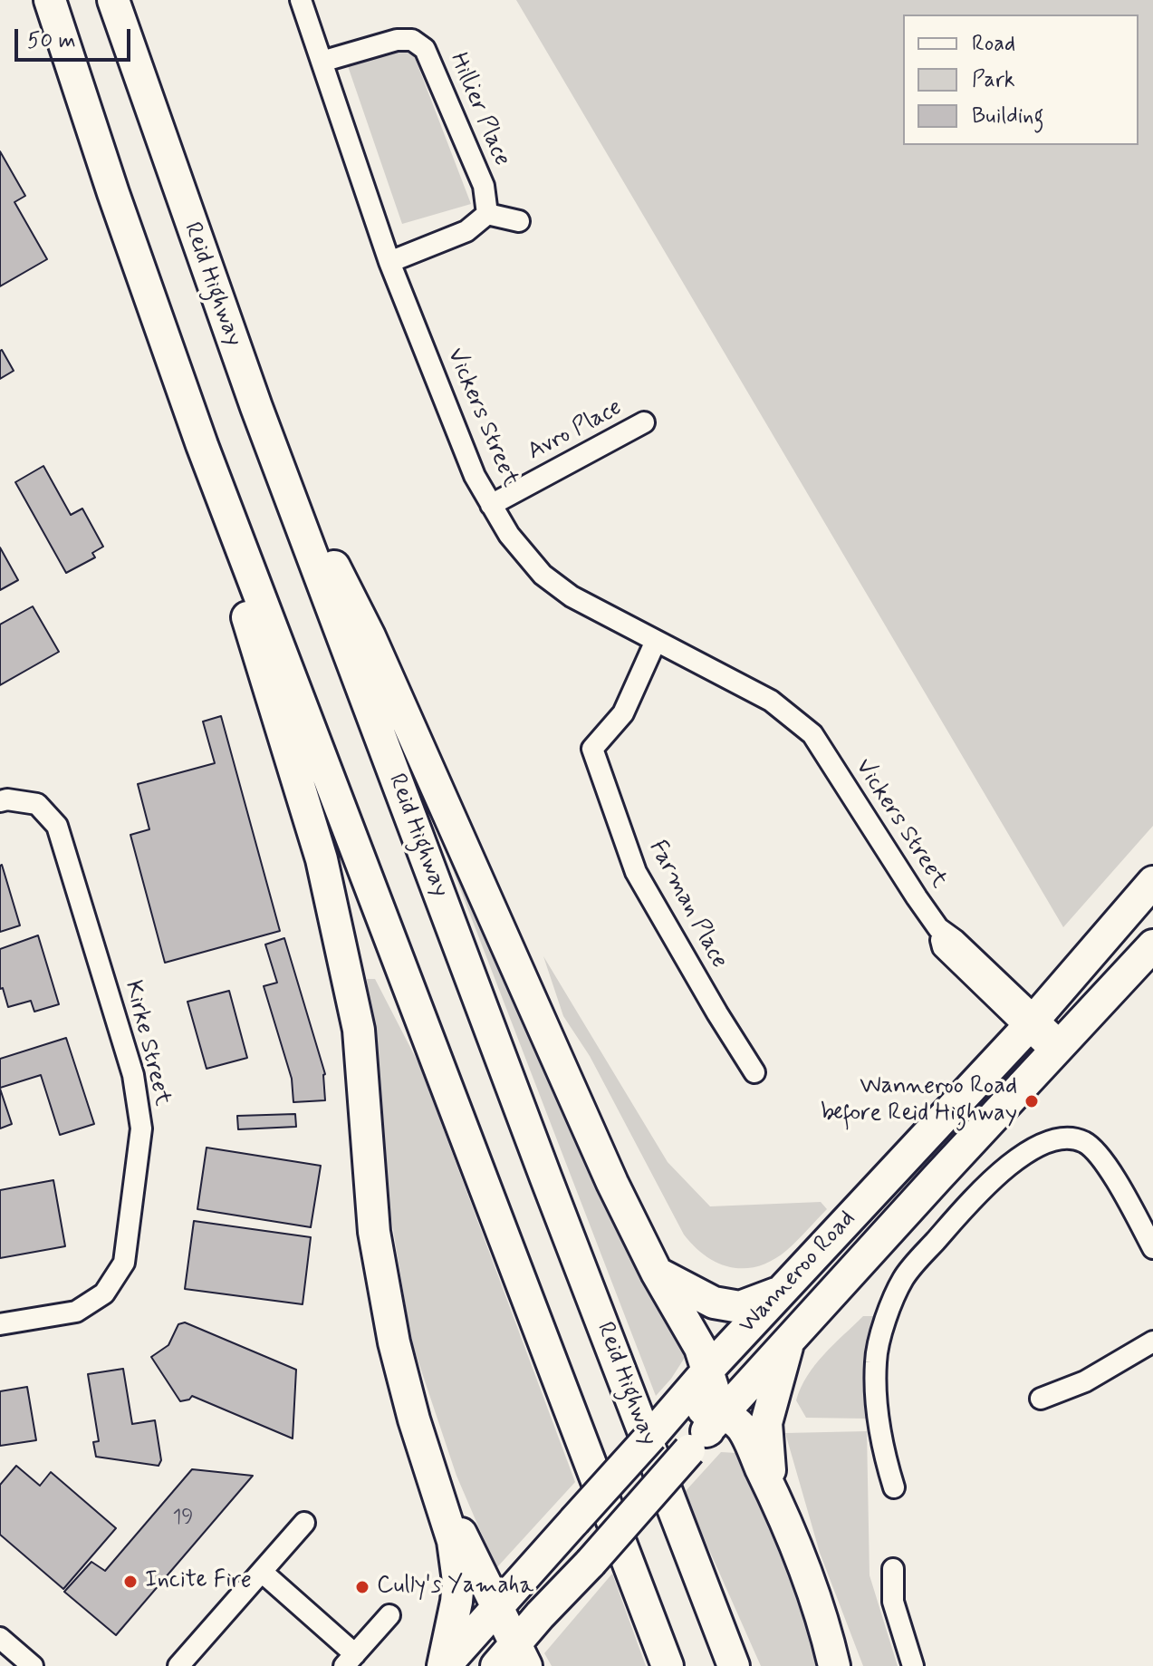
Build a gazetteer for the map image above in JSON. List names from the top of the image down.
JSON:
{
  "streets": {
    "highway": ["Reid Highway", "Wanneroo Road"],
    "street": [
      "Hillier Place",
      "Vickers Street",
      "Avro Place",
      "Farman Place",
      "Kirke Street"
    ]
  },
  "crossings": [
    ["Hillier Place", "Vickers Street"],
    ["Vickers Street", "Avro Place"],
    ["Vickers Street", "Farman Place"],
    ["Vickers Street", "Wanneroo Road"]
  ],
  "places": ["Wanneroo Road before Reid Highway", "Incite Fire", "Cully's Yamaha"],
  "house_numbers": ["19"],
  "legend": ["Road", "Park", "Building"],
  "scale_bar": "50 m"
}
